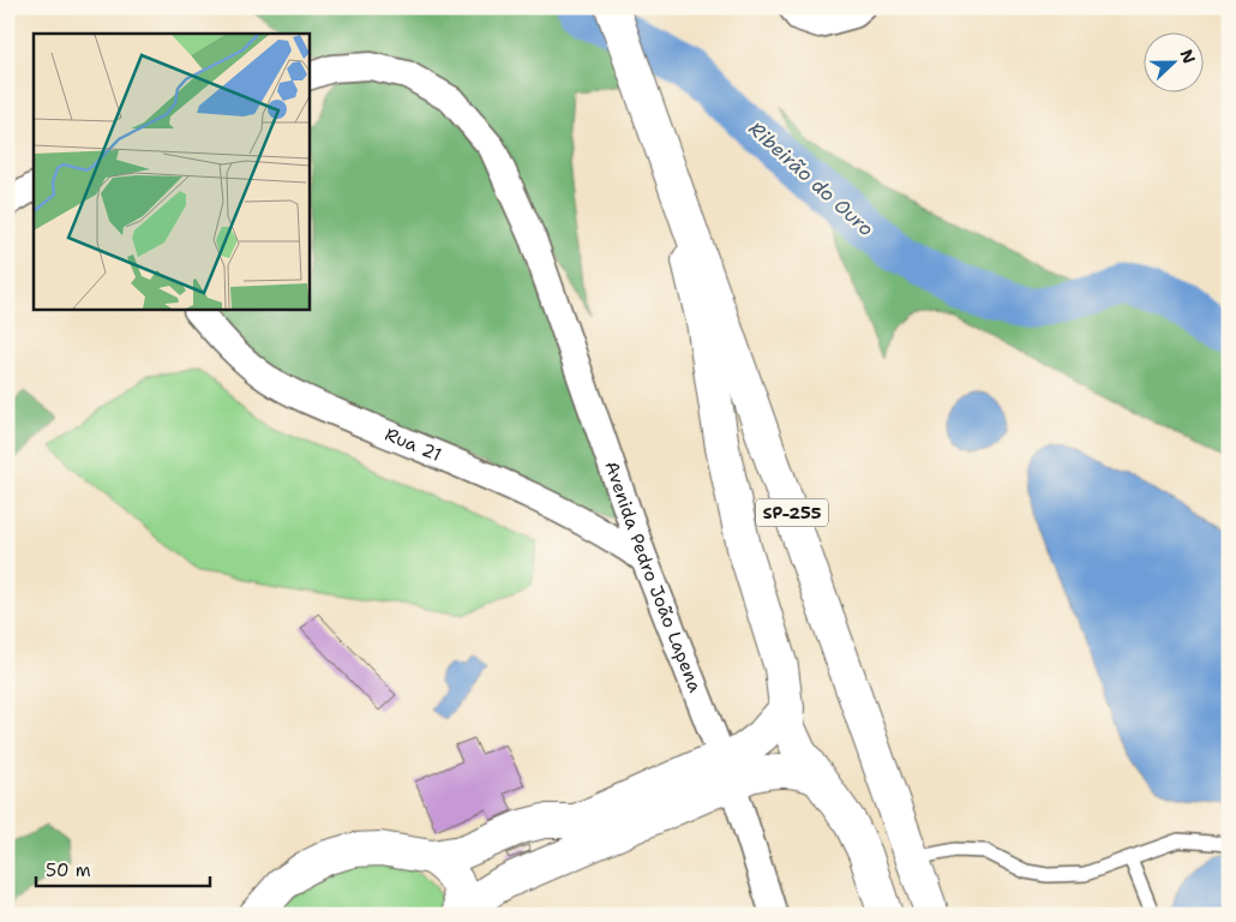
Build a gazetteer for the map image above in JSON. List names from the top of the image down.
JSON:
{
  "streets": {
    "main road": ["SP-255"],
    "street": ["Rua 21", "Avenida Pedro João Lapena"]
  },
  "crossings": [
    ["Rua 21", "Avenida Pedro João Lapena"]
  ],
  "water": ["Ribeirão do Ouro"],
  "scale_bar": "50 m",
  "north": "right"
}
